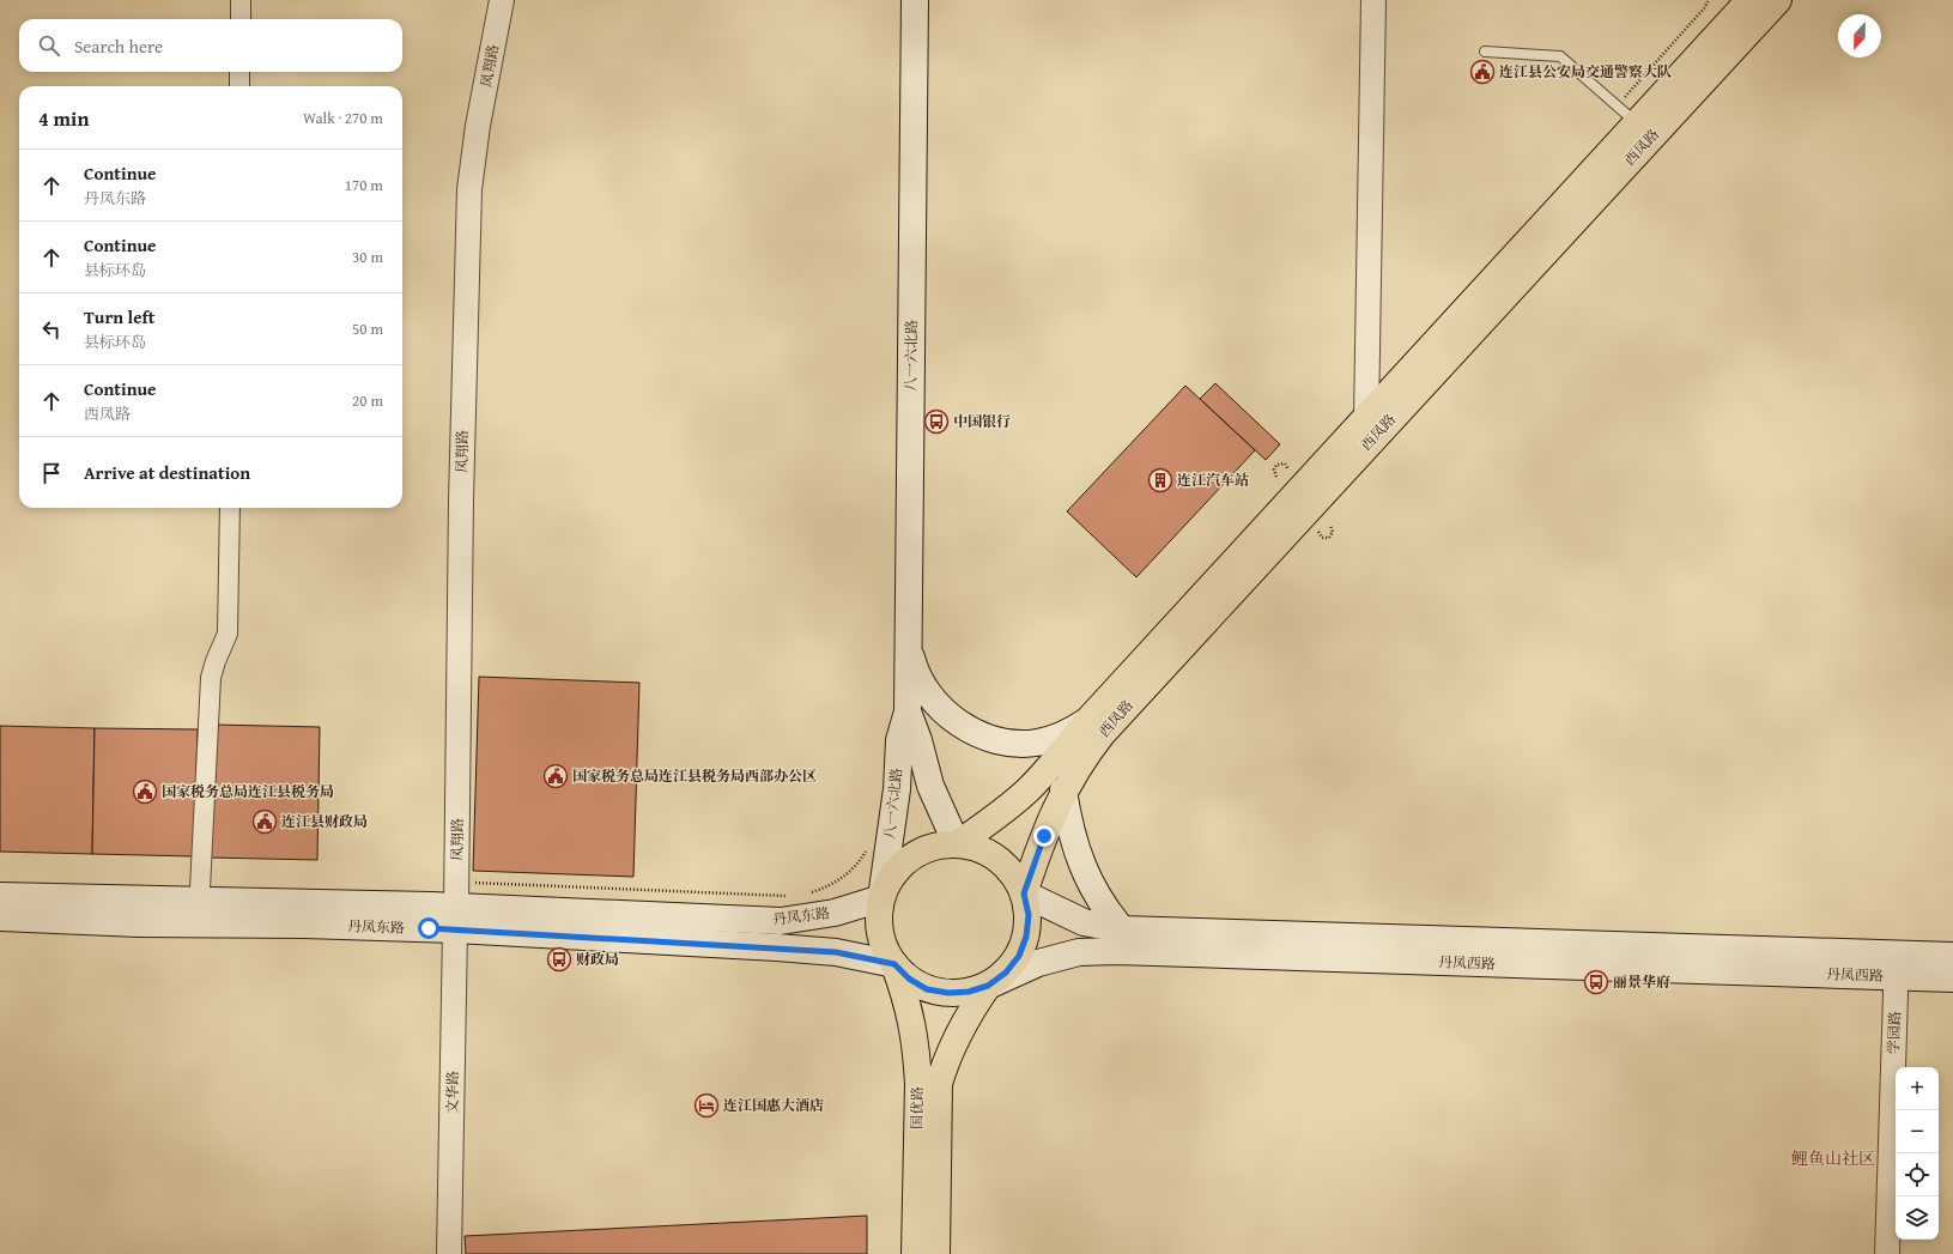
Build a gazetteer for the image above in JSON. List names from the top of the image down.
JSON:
{
  "streets": {
    "main road": [
      "西凤路",
      "八一六北路",
      "丹凤东路",
      "丹凤西路",
      "国优路"
    ],
    "street": ["凤翔路", "学园路", "文华路"]
  },
  "crossings": [
    ["凤翔路", "丹凤东路"],
    ["凤翔路", "文华路"],
    ["西凤路", "八一六北路"],
    ["西凤路", "丹凤东路"],
    ["西凤路", "丹凤西路"],
    ["西凤路", "国优路"],
    ["八一六北路", "丹凤东路"],
    ["八一六北路", "丹凤西路"],
    ["八一六北路", "国优路"],
    ["丹凤东路", "丹凤西路"],
    ["丹凤东路", "文华路"],
    ["丹凤东路", "国优路"],
    ["丹凤西路", "学园路"],
    ["丹凤西路", "国优路"]
  ],
  "districts": ["鲤鱼山社区"],
  "places": {
    "public building": [
      "连江县公安局交通警察大队",
      "国家税务总局连江县税务局西部办公区",
      "国家税务总局连江县税务局",
      "连江县财政局"
    ],
    "bus stop": ["中国银行", "财政局", "丽景华府"],
    "building": ["连江汽车站"],
    "hotel": ["连江国惠大酒店"]
  },
  "north": "bottom",
  "page": {
    "search": "Search here",
    "heading": ["4 min", "Walk · 270 m"],
    "list": [
      ["Continue", "丹凤东路", "170 m"],
      ["Continue", "县标环岛", "30 m"],
      ["Turn left", "县标环岛", "50 m"],
      ["Continue", "西凤路", "20 m"],
      "Arrive at destination"
    ],
    "map_buttons": ["+", "−"]
  }
}
